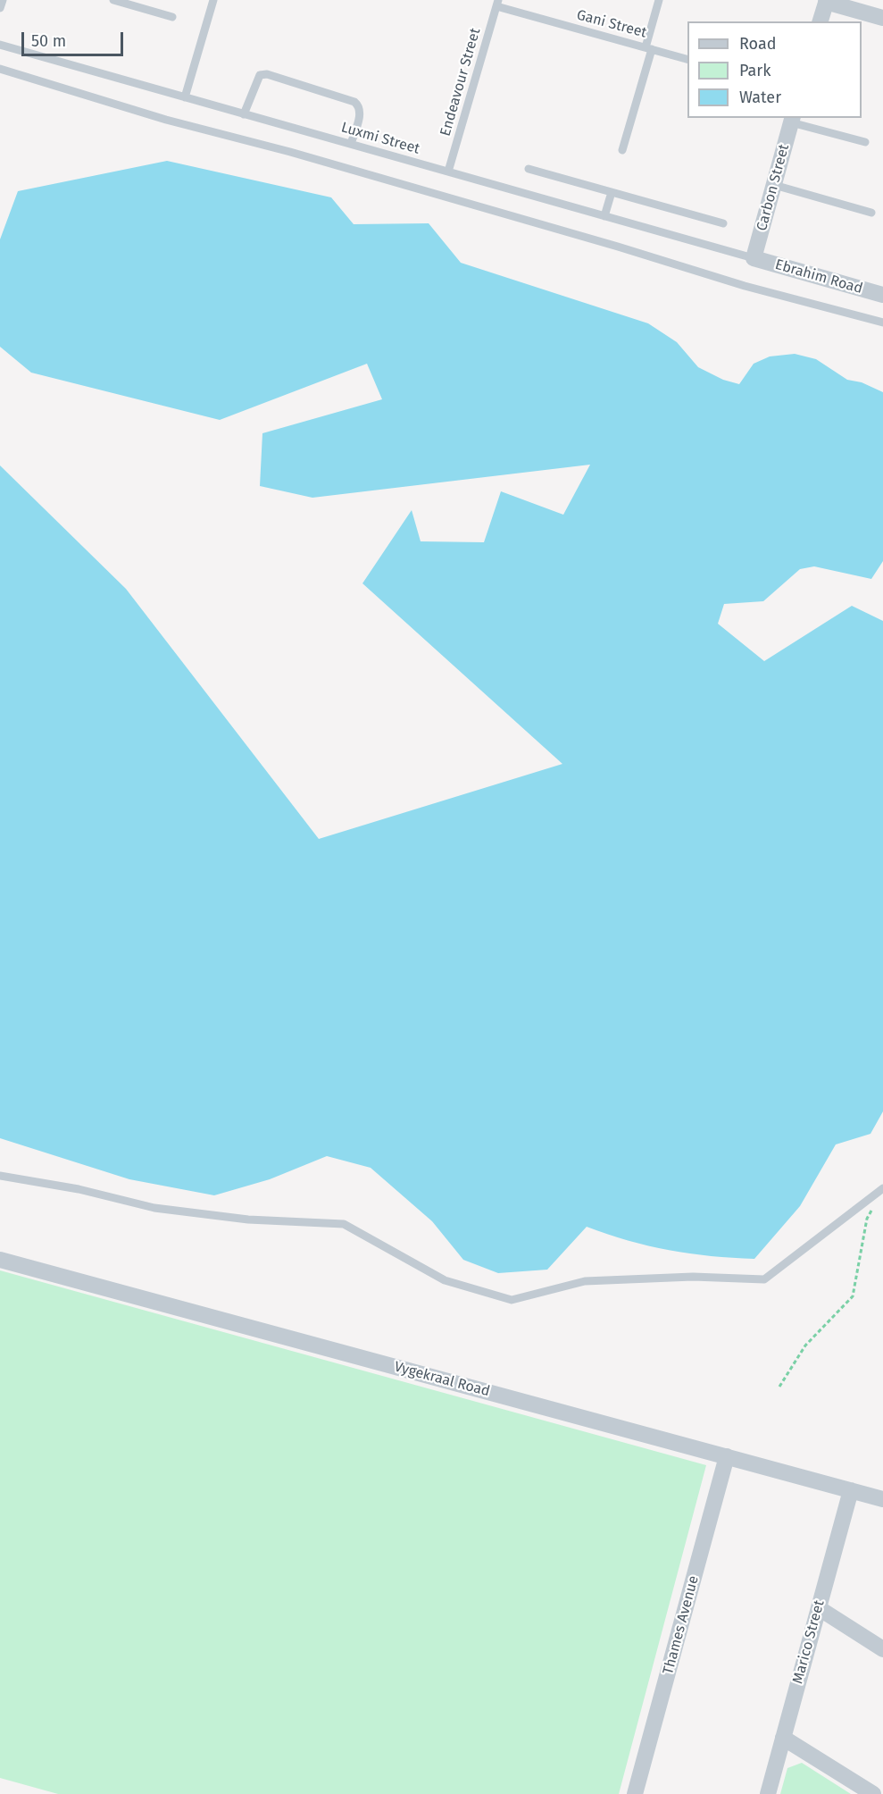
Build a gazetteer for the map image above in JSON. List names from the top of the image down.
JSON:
{
  "streets": {
    "street": [
      "Carbon Street",
      "Ebrahim Road",
      "Vygekraal Road",
      "Thames Avenue",
      "Marico Street"
    ],
    "lane": ["Gani Street", "Endeavour Street", "Luxmi Street"]
  },
  "crossings": [
    ["Gani Street", "Endeavour Street"],
    ["Endeavour Street", "Luxmi Street"],
    ["Luxmi Street", "Carbon Street"],
    ["Luxmi Street", "Ebrahim Road"],
    ["Carbon Street", "Ebrahim Road"],
    ["Vygekraal Road", "Thames Avenue"],
    ["Vygekraal Road", "Marico Street"]
  ],
  "legend": ["Road", "Park", "Water"],
  "scale_bar": "50 m"
}
